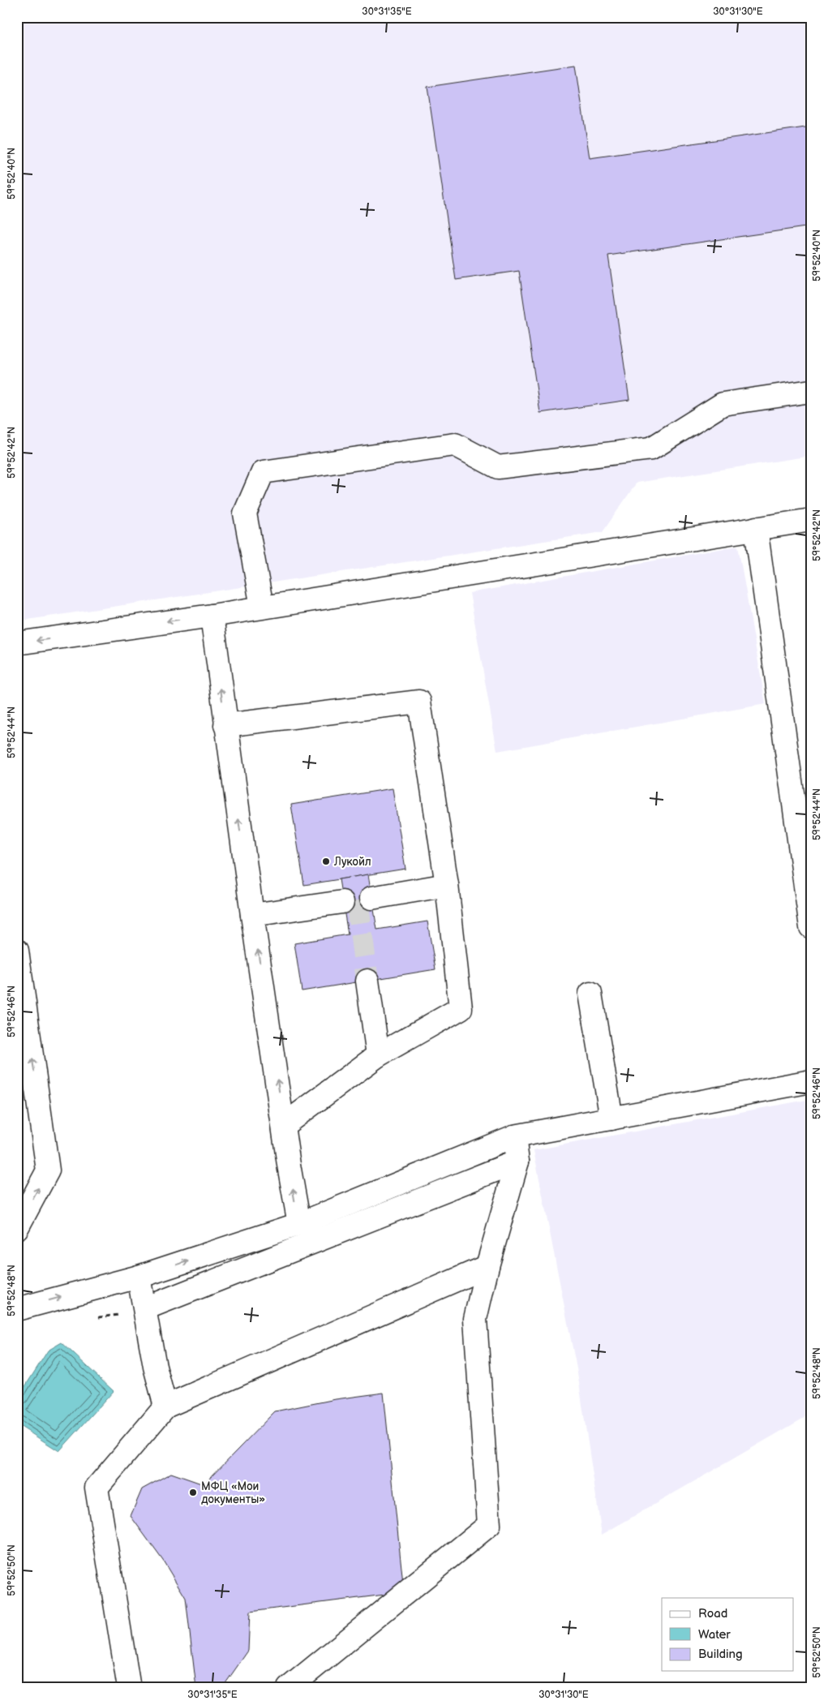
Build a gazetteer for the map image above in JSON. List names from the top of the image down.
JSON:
{
  "places": ["Лукойл", "МФЦ «Мои документы»"],
  "legend": ["Road", "Water", "Building"],
  "coordinates": [
    "30°31'35\"E",
    "30°31'30\"E",
    "59°52'40\"N",
    "59°52'42\"N",
    "59°52'44\"N",
    "59°52'46\"N",
    "59°52'48\"N",
    "59°52'50\"N"
  ]
}
